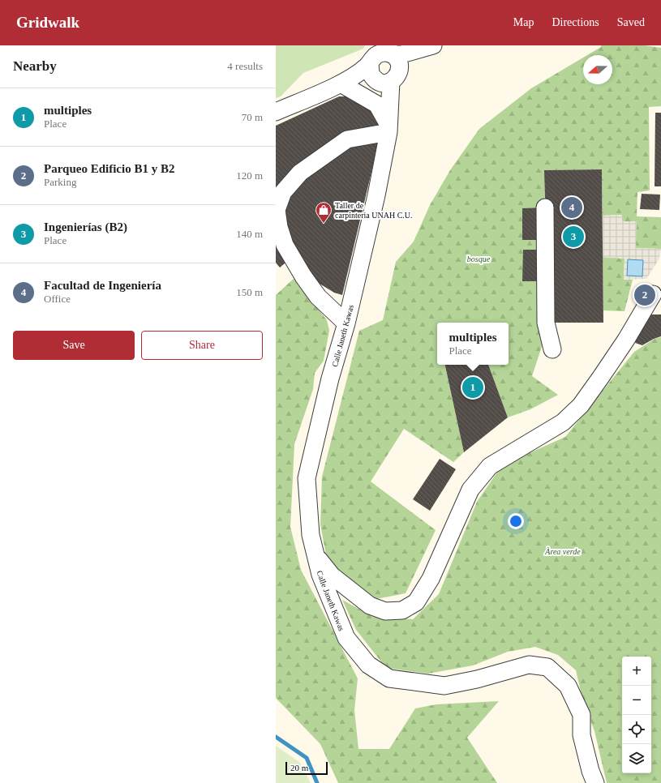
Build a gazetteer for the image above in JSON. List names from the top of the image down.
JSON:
{
  "streets": {
    "lane": ["Calle Janeth Kawas"]
  },
  "parks": ["bosque", "Àrea verde"],
  "places": {
    "shop": ["Taller de carpinteria UNAH C.U."]
  },
  "scale_bar": "20 m",
  "north": "left",
  "page": {
    "header": "Gridwalk",
    "nav": ["Map", "Directions", "Saved"],
    "heading": ["Nearby", "4 results"],
    "list": [
      {
        "mark": "1",
        "name": "multiples",
        "note": "Place",
        "value": "70 m"
      },
      {
        "mark": "2",
        "name": "Parqueo Edificio B1 y B2",
        "note": "Parking",
        "value": "120 m"
      },
      {
        "mark": "3",
        "name": "Ingenierías (B2)",
        "note": "Place",
        "value": "140 m"
      },
      {
        "mark": "4",
        "name": "Facultad de Ingeniería",
        "note": "Office",
        "value": "150 m"
      }
    ],
    "pins": [
      "4",
      "3",
      "2",
      "1"
    ],
    "buttons": ["Save", "Share"],
    "popup": ["multiples", "Place"],
    "map_buttons": ["+", "−"],
    "scale": "20 m"
  }
}
